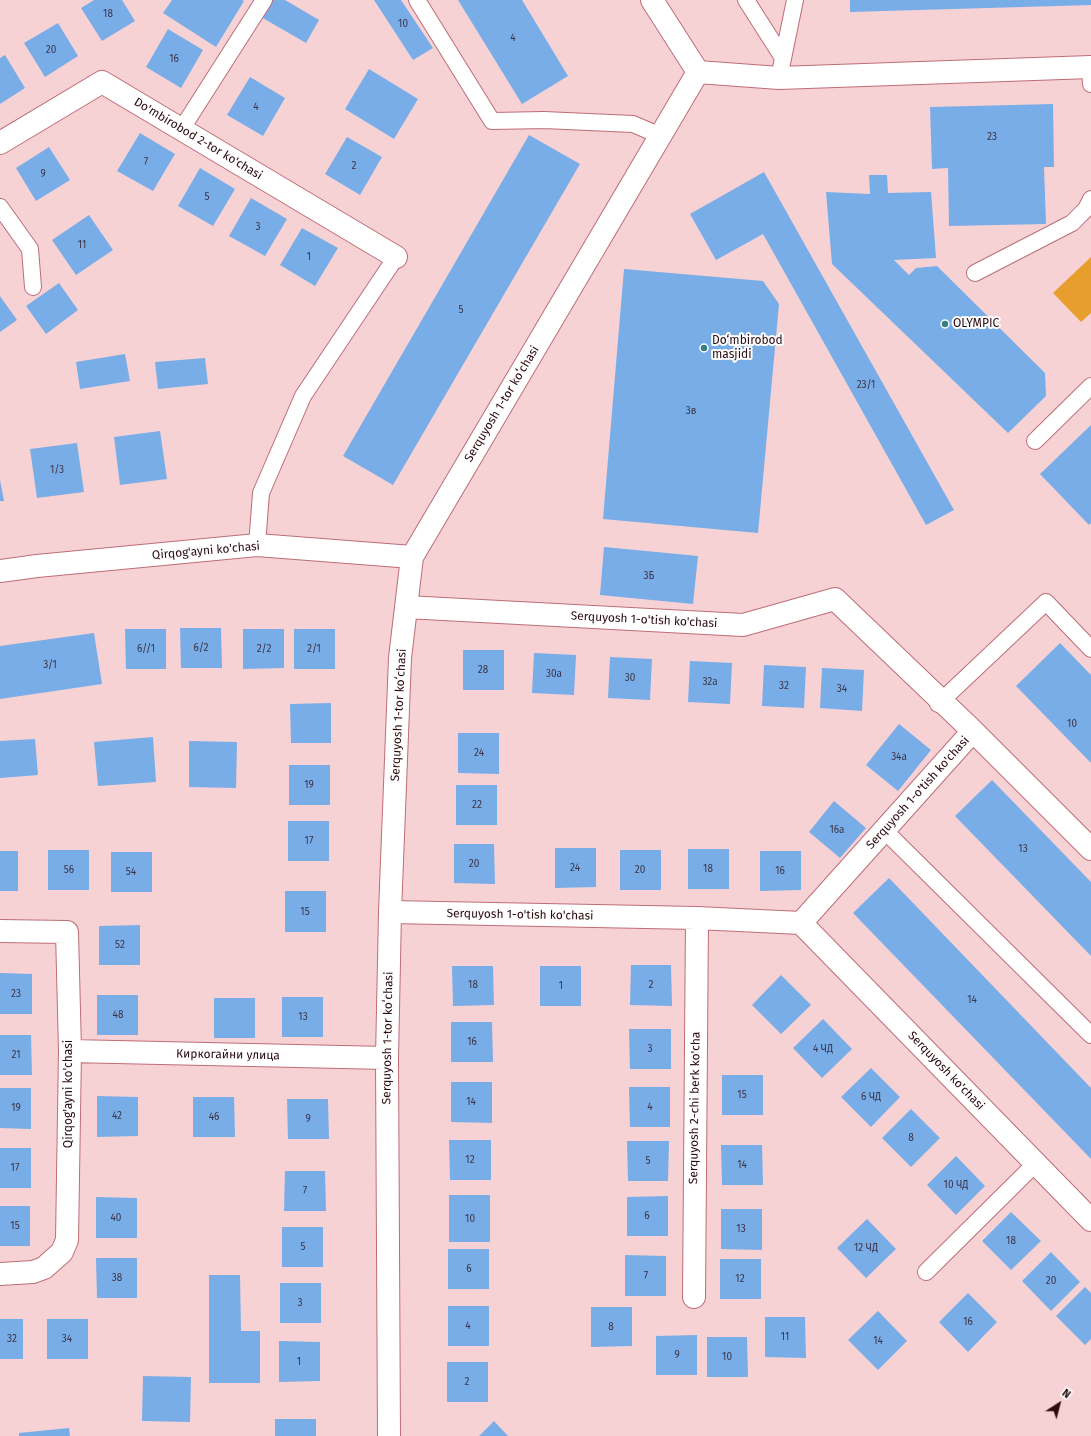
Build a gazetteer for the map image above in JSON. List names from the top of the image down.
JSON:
{
  "streets": {
    "street": [
      "Do'mbirobod 2-tor ko'chasi",
      "Serquyosh 1-tor koʻchasi",
      "Qirqog'ayni ko'chasi",
      "Serquyosh 1-o'tish ko'chasi",
      "Киркогайни улица",
      "Serquyosh ko'chasi",
      "Serquyosh 2-chi berk ko'cha"
    ]
  },
  "crossings": [
    ["Serquyosh 1-tor koʻchasi", "Qirqog'ayni ko'chasi"],
    ["Serquyosh 1-tor koʻchasi", "Serquyosh 1-o'tish ko'chasi"],
    ["Serquyosh 1-tor koʻchasi", "Киркогайни улица"],
    ["Qirqog'ayni ko'chasi", "Киркогайни улица"],
    ["Serquyosh 1-o'tish ko'chasi", "Serquyosh ko'chasi"],
    ["Serquyosh 1-o'tish ko'chasi", "Serquyosh 2-chi berk ko'cha"]
  ],
  "places": ["OLYMPIC", "Do‘mbirobod masjidi"],
  "house_numbers": [
    "18",
    "10",
    "4",
    "20",
    "16",
    "4",
    "23",
    "7",
    "2",
    "9",
    "5",
    "3",
    "11",
    "1",
    "5",
    "23/1",
    "3в",
    "1/3",
    "3Б",
    "6/2",
    "6//1",
    "2/2",
    "2/1",
    "3/1",
    "28",
    "30а",
    "30",
    "32a",
    "32",
    "34",
    "10",
    "24",
    "34а",
    "19",
    "22",
    "16а",
    "17",
    "13",
    "20",
    "24",
    "18",
    "56",
    "20",
    "16",
    "54",
    "15",
    "52",
    "18",
    "2",
    "1",
    "23",
    "14",
    "48",
    "13",
    "16",
    "3",
    "4 ЧД",
    "21",
    "15",
    "6 ЧД",
    "14",
    "4",
    "19",
    "42",
    "46",
    "9",
    "8",
    "12",
    "5",
    "14",
    "17",
    "10 ЧД",
    "7",
    "6",
    "40",
    "10",
    "15",
    "13",
    "18",
    "5",
    "12 ЧД",
    "6",
    "7",
    "38",
    "12",
    "20",
    "3",
    "16",
    "4",
    "8",
    "11",
    "32",
    "34",
    "14",
    "9",
    "10",
    "1",
    "2"
  ],
  "north": "top right"
}
